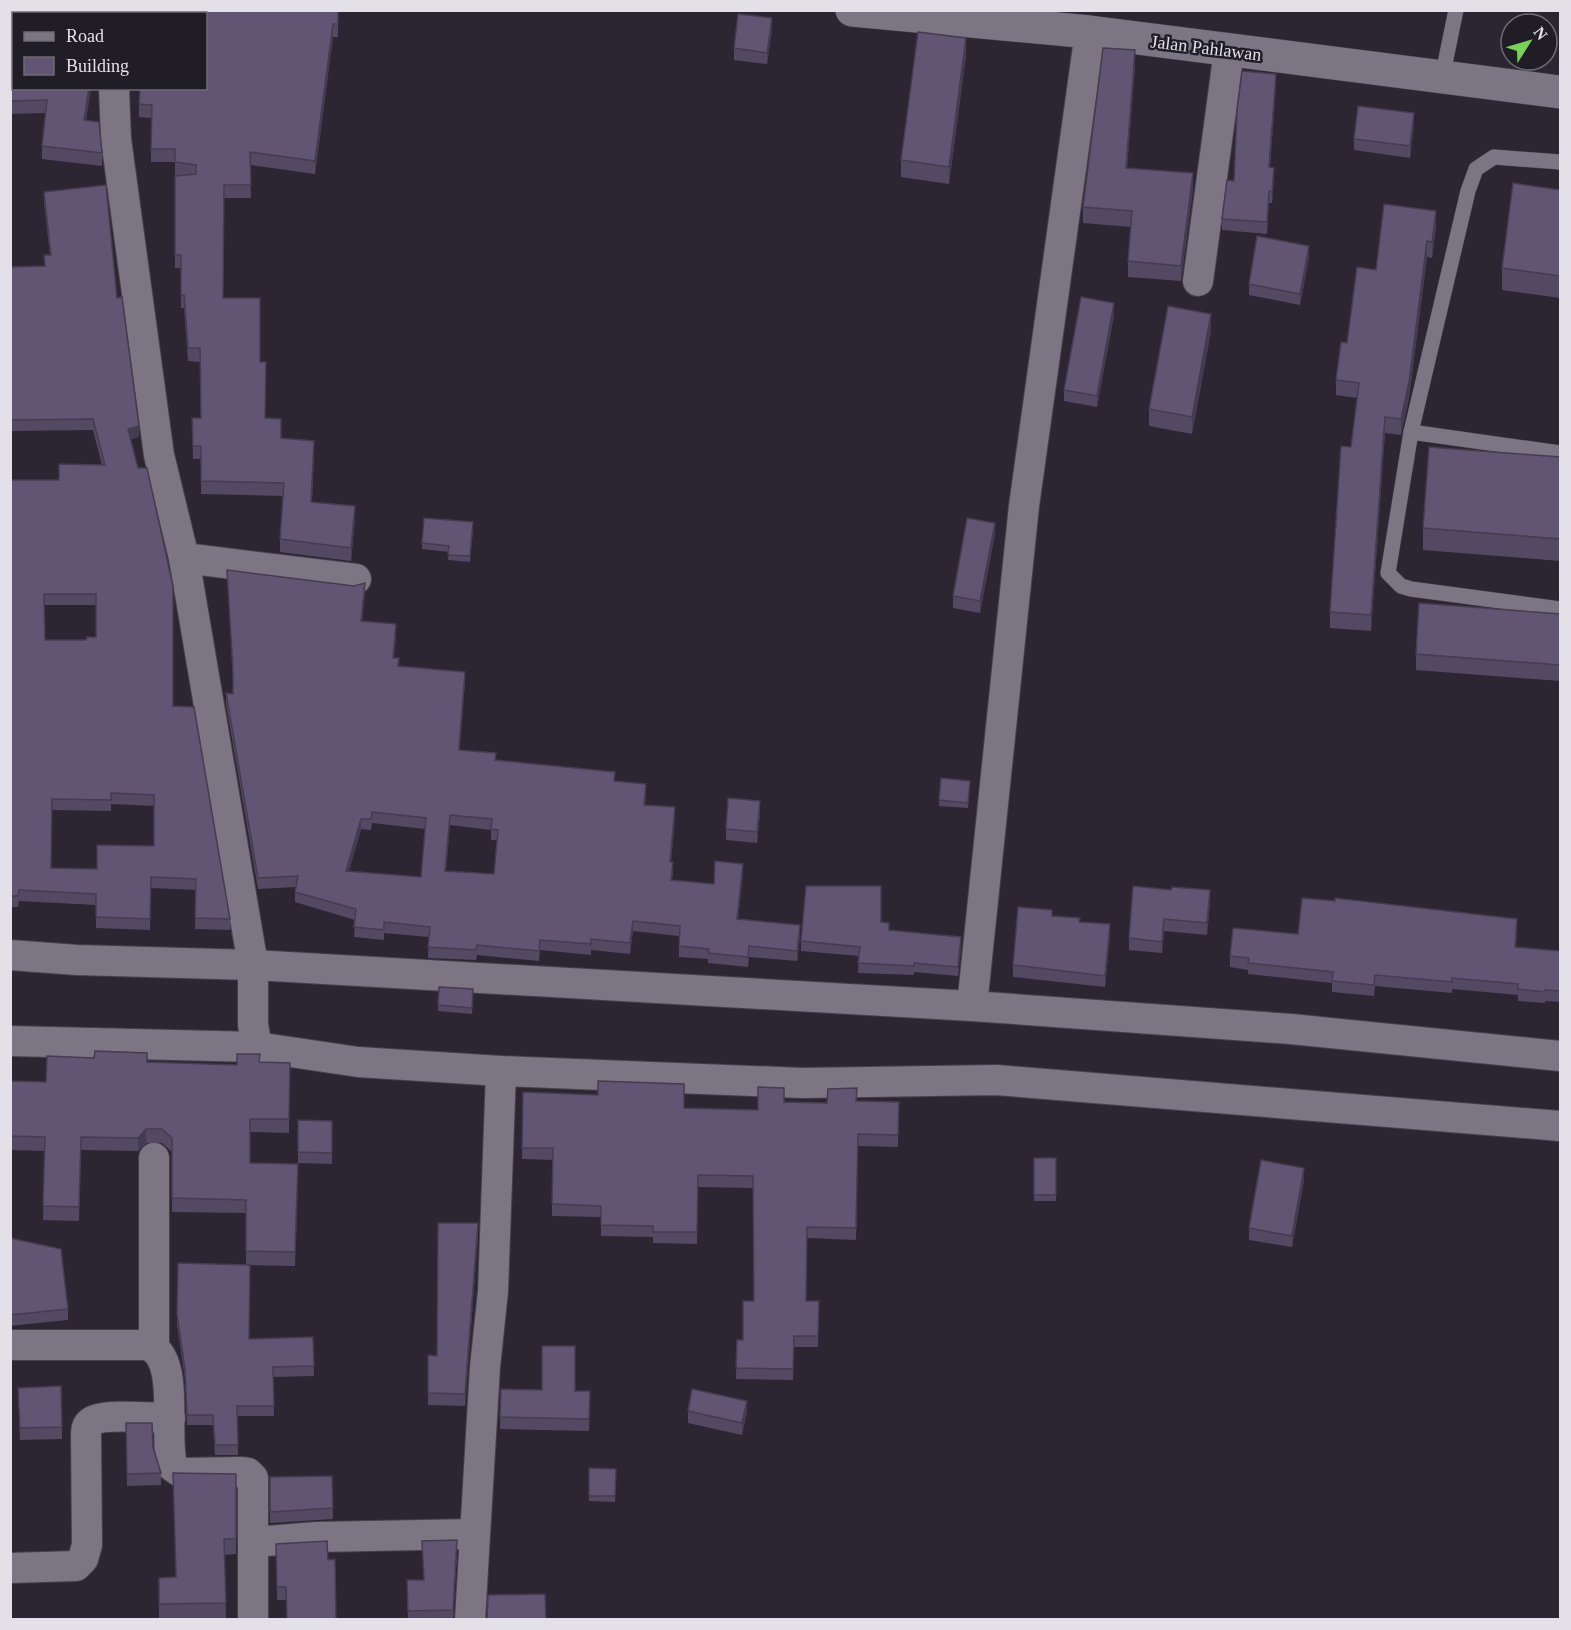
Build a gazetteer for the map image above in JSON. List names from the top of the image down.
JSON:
{
  "streets": {
    "street": ["Jalan Pahlawan"]
  },
  "legend": ["Road", "Building"],
  "north": "top right"
}
